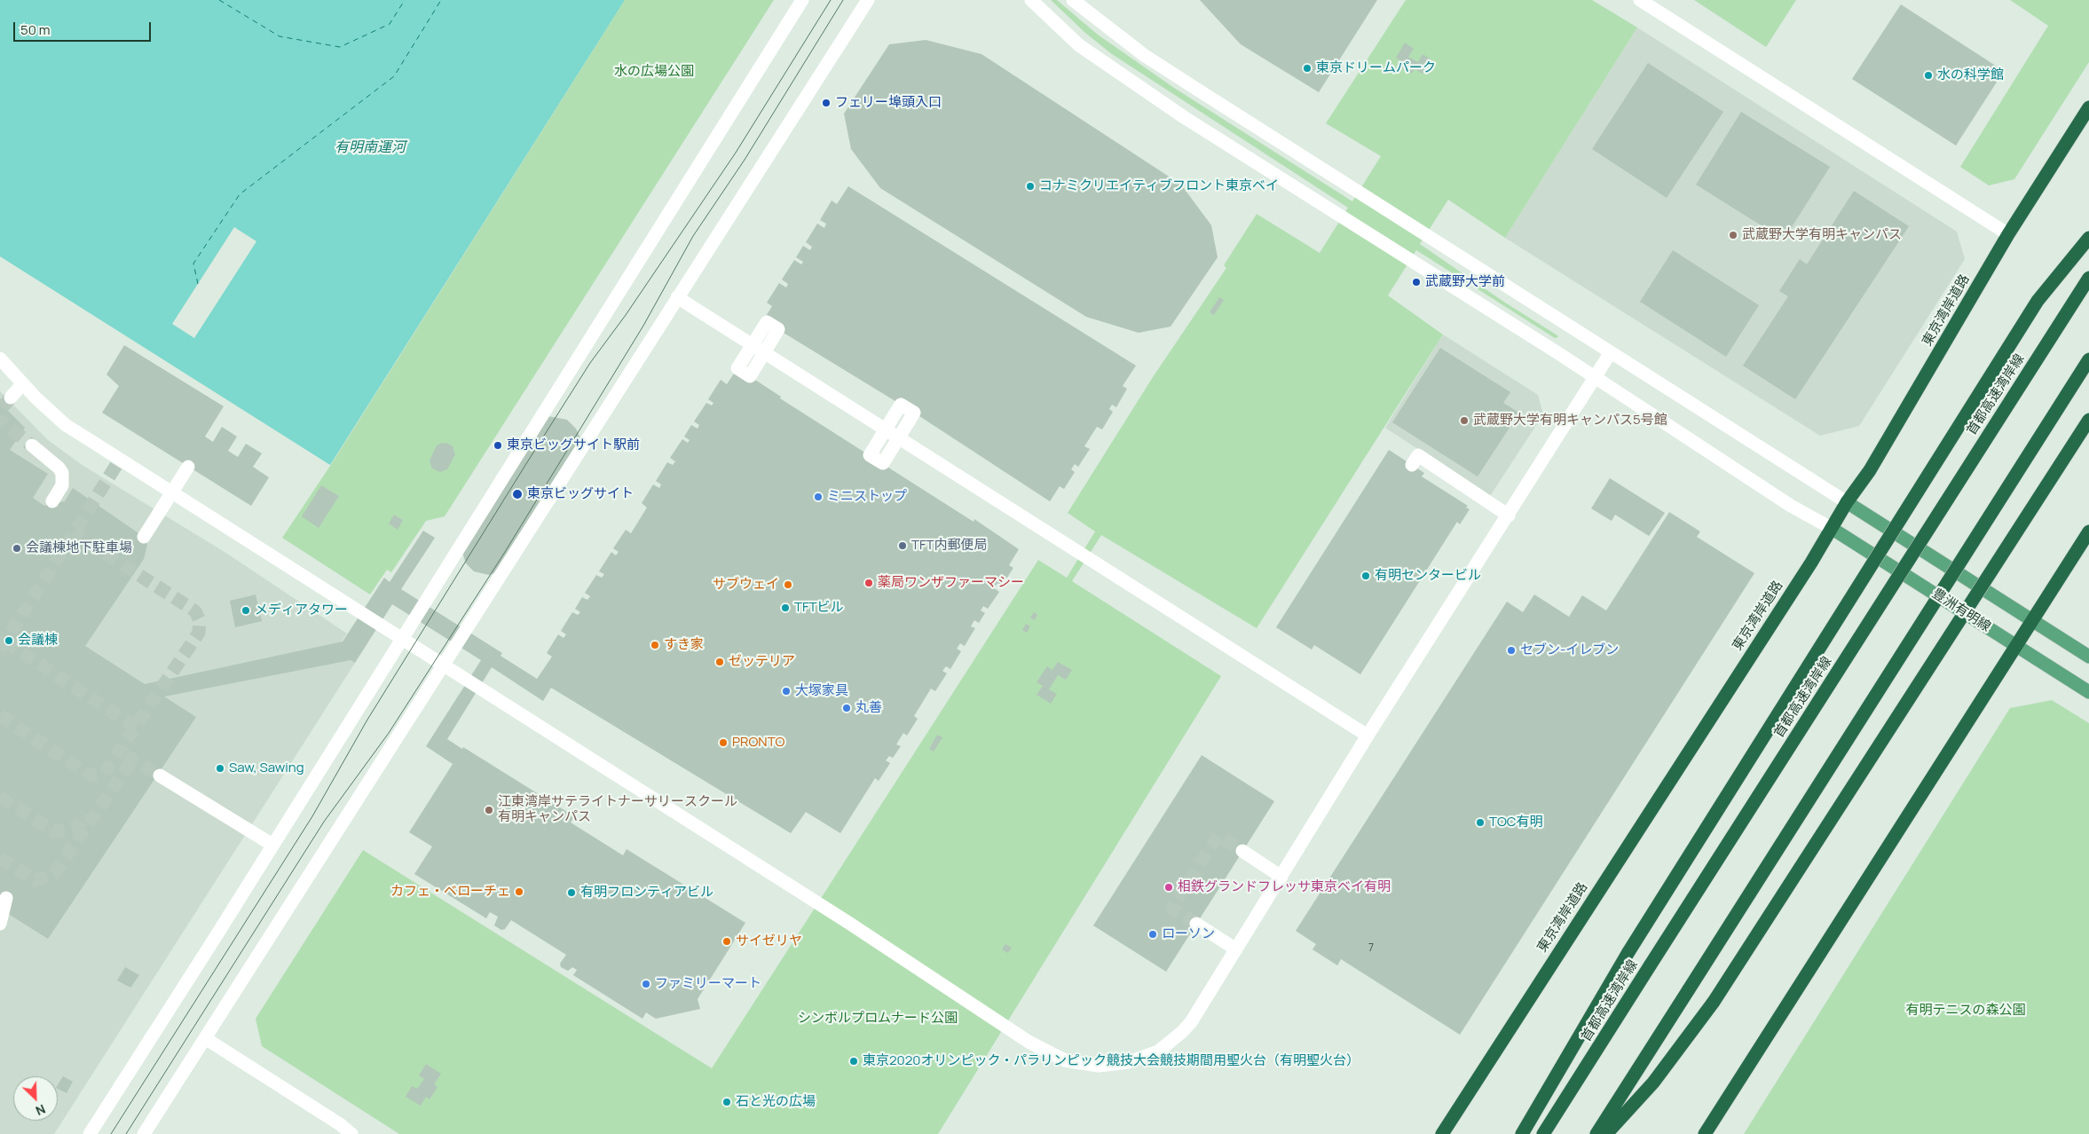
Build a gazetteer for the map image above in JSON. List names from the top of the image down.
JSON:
{
  "streets": {
    "highway": ["東京湾岸道路", "首都高速湾岸線"],
    "main road": ["豊洲有明線"]
  },
  "crossings": [
    ["東京湾岸道路", "豊洲有明線"]
  ],
  "water": ["有明南運河"],
  "parks": ["水の広場公園", "有明テニスの森公園", "シンボルプロムナード公園"],
  "places": [
    "東京ドリームパーク",
    "水の科学館",
    "フェリー埠頭入口",
    "コナミクリエイティブフロント東京ベイ",
    "武蔵野大学有明キャンパス",
    "武蔵野大学前",
    "武蔵野大学有明キャンパス5号館",
    "東京ビッグサイト駅前",
    "東京ビッグサイト",
    "ミニストップ",
    "TFT内郵便局",
    "会議棟地下駐車場",
    "有明センタービル",
    "薬局ワンザファーマシー",
    "サブウェイ",
    "TFTビル",
    "メディアタワー",
    "会議棟",
    "すき家",
    "セブン-イレブン",
    "ゼッテリア",
    "大塚家具",
    "丸善",
    "PRONTO",
    "Saw, Sawing",
    "江東湾岸サテライトナーサリースクール 有明キャンパス",
    "TOC有明",
    "相鉄グランドフレッサ東京ベイ有明",
    "カフェ・ベローチェ",
    "有明フロンティアビル",
    "ローソン",
    "サイゼリヤ",
    "ファミリーマート",
    "東京2020オリンピック・パラリンピック競技大会競技期間用聖火台（有明聖火台）",
    "石と光の広場"
  ],
  "house_numbers": ["7"],
  "scale_bar": "50 m",
  "north": "bottom right"
}
